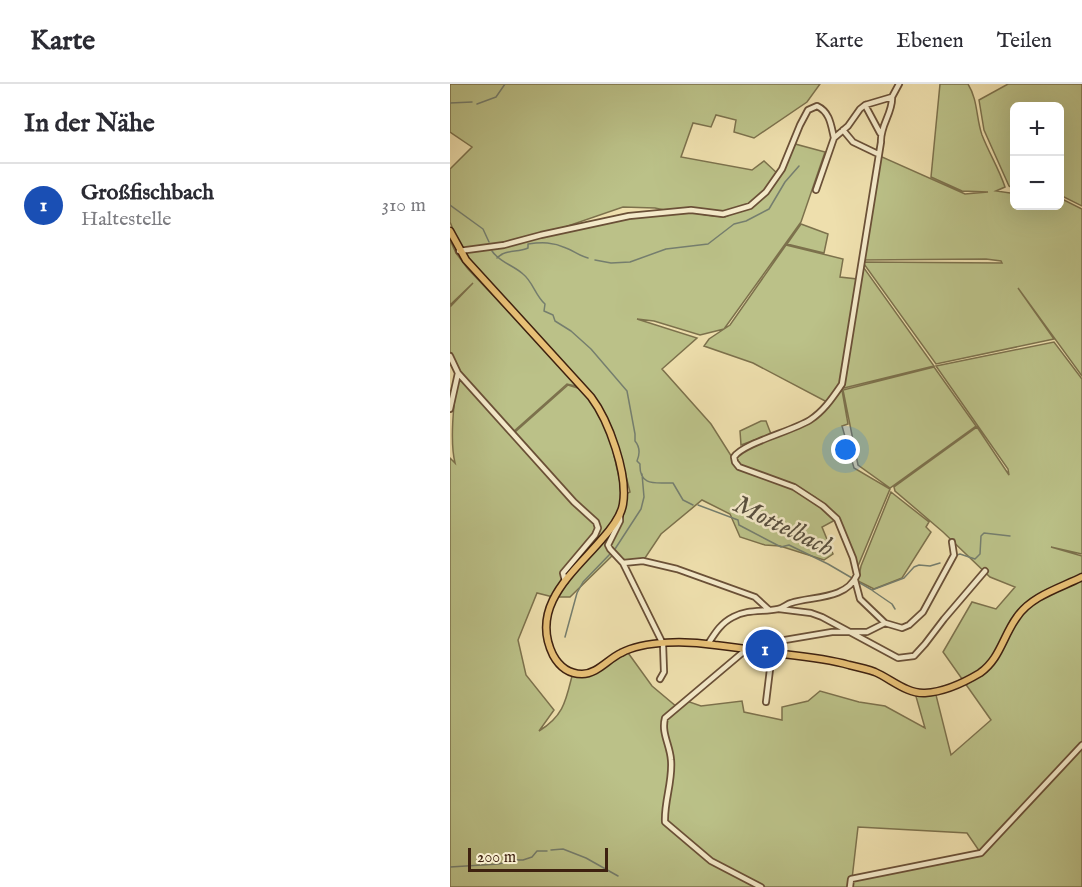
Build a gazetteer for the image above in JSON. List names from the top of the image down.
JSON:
{
  "water": ["Mottelbach"],
  "scale_bar": "200 m",
  "page": {
    "header": "Karte",
    "nav": ["Karte", "Ebenen", "Teilen"],
    "heading": "In der Nähe",
    "map_buttons": ["+", "−"],
    "list": [
      {
        "mark": "1",
        "name": "Großfischbach",
        "note": "Haltestelle",
        "value": "310 m"
      }
    ],
    "pins": "1",
    "scale": "200 m"
  }
}
